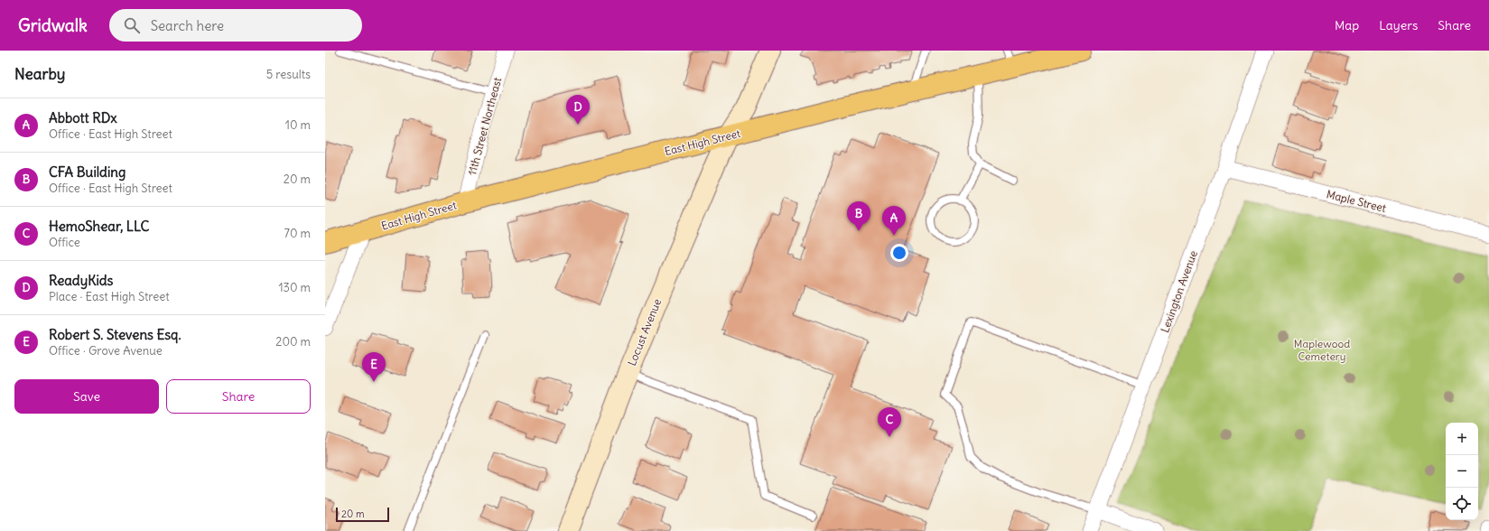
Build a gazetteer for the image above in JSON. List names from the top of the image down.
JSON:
{
  "streets": {
    "main road": ["East High Street"],
    "street": [
      "11th Street Northeast",
      "Maple Street",
      "Lexington Avenue",
      "Locust Avenue"
    ]
  },
  "crossings": [
    ["11th Street Northeast", "East High Street"],
    ["East High Street", "Locust Avenue"],
    ["Maple Street", "Lexington Avenue"]
  ],
  "parks": ["Maplewood Cemetery"],
  "scale_bar": "20 m",
  "page": {
    "header": "Gridwalk",
    "search": "Search here",
    "nav": ["Map", "Layers", "Share"],
    "heading": ["Nearby", "5 results"],
    "pins": [
      "D",
      "B",
      "A",
      "E",
      "C"
    ],
    "list": [
      {
        "mark": "A",
        "name": "Abbott RDx",
        "note": "Office · East High Street",
        "value": "10 m"
      },
      {
        "mark": "B",
        "name": "CFA Building",
        "note": "Office · East High Street",
        "value": "20 m"
      },
      {
        "mark": "C",
        "name": "HemoShear, LLC",
        "note": "Office",
        "value": "70 m"
      },
      {
        "mark": "D",
        "name": "ReadyKids",
        "note": "Place · East High Street",
        "value": "130 m"
      },
      {
        "mark": "E",
        "name": "Robert S. Stevens Esq.",
        "note": "Office · Grove Avenue",
        "value": "200 m"
      }
    ],
    "buttons": ["Save", "Share"],
    "map_buttons": ["+", "−"],
    "scale": "20 m"
  }
}
